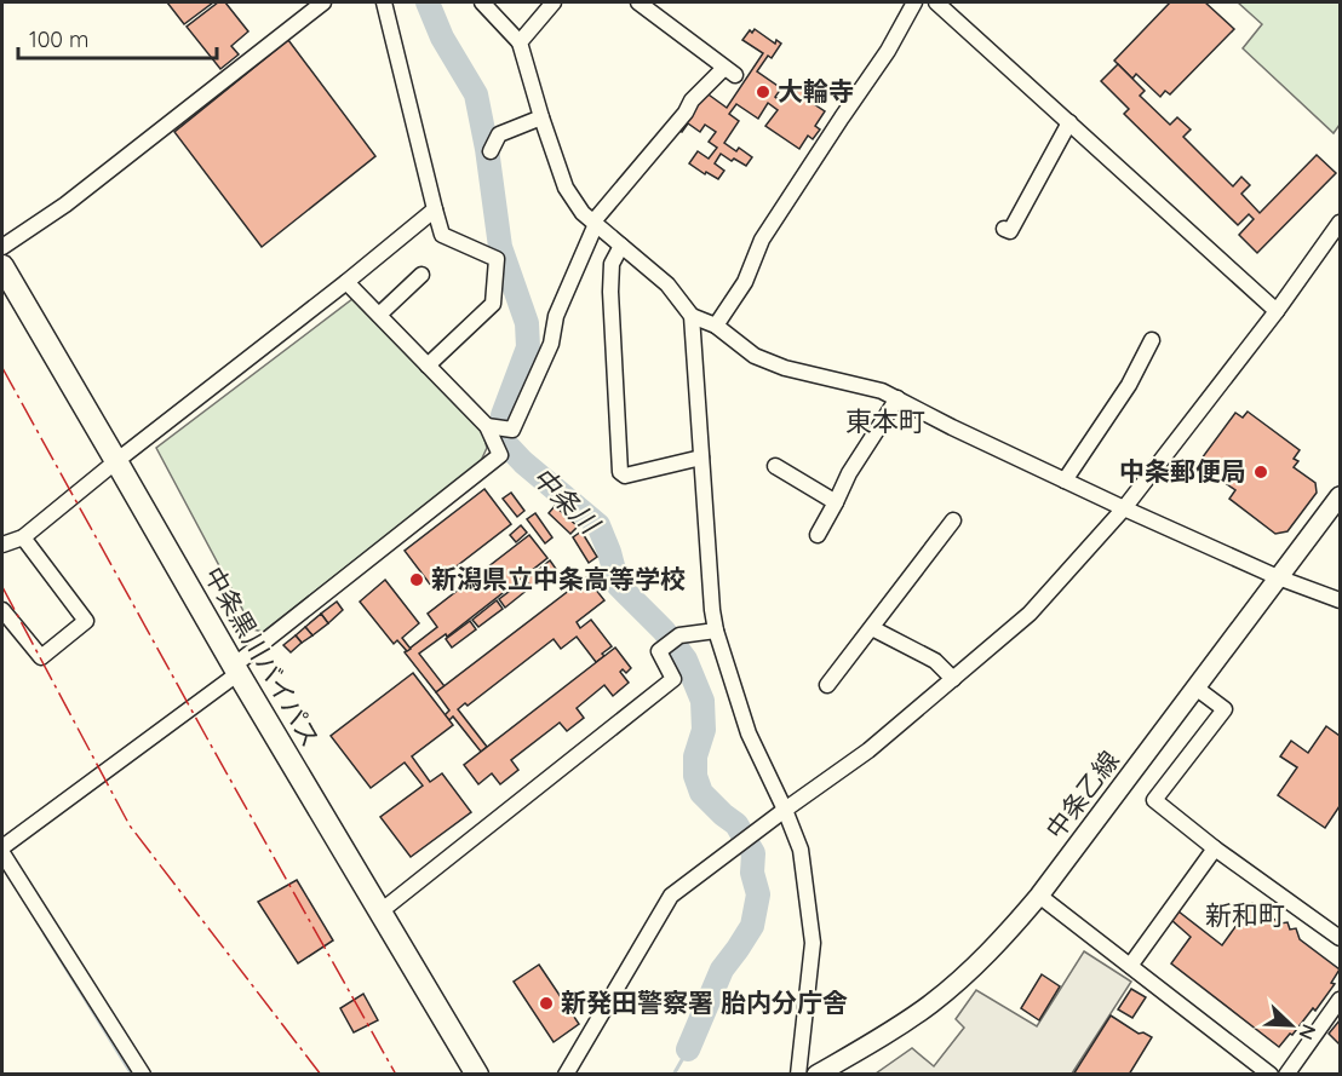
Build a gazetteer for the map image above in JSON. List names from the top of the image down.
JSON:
{
  "streets": {
    "highway": ["中条黒川バイパス"],
    "main road": ["中条乙線"]
  },
  "districts": ["東本町", "新和町"],
  "water": ["中条川"],
  "places": [
    "大輪寺",
    "中条郵便局",
    "新潟県立中条高等学校",
    "新発田警察署 胎内分庁舎"
  ],
  "scale_bar": "100 m",
  "north": "bottom right"
}
